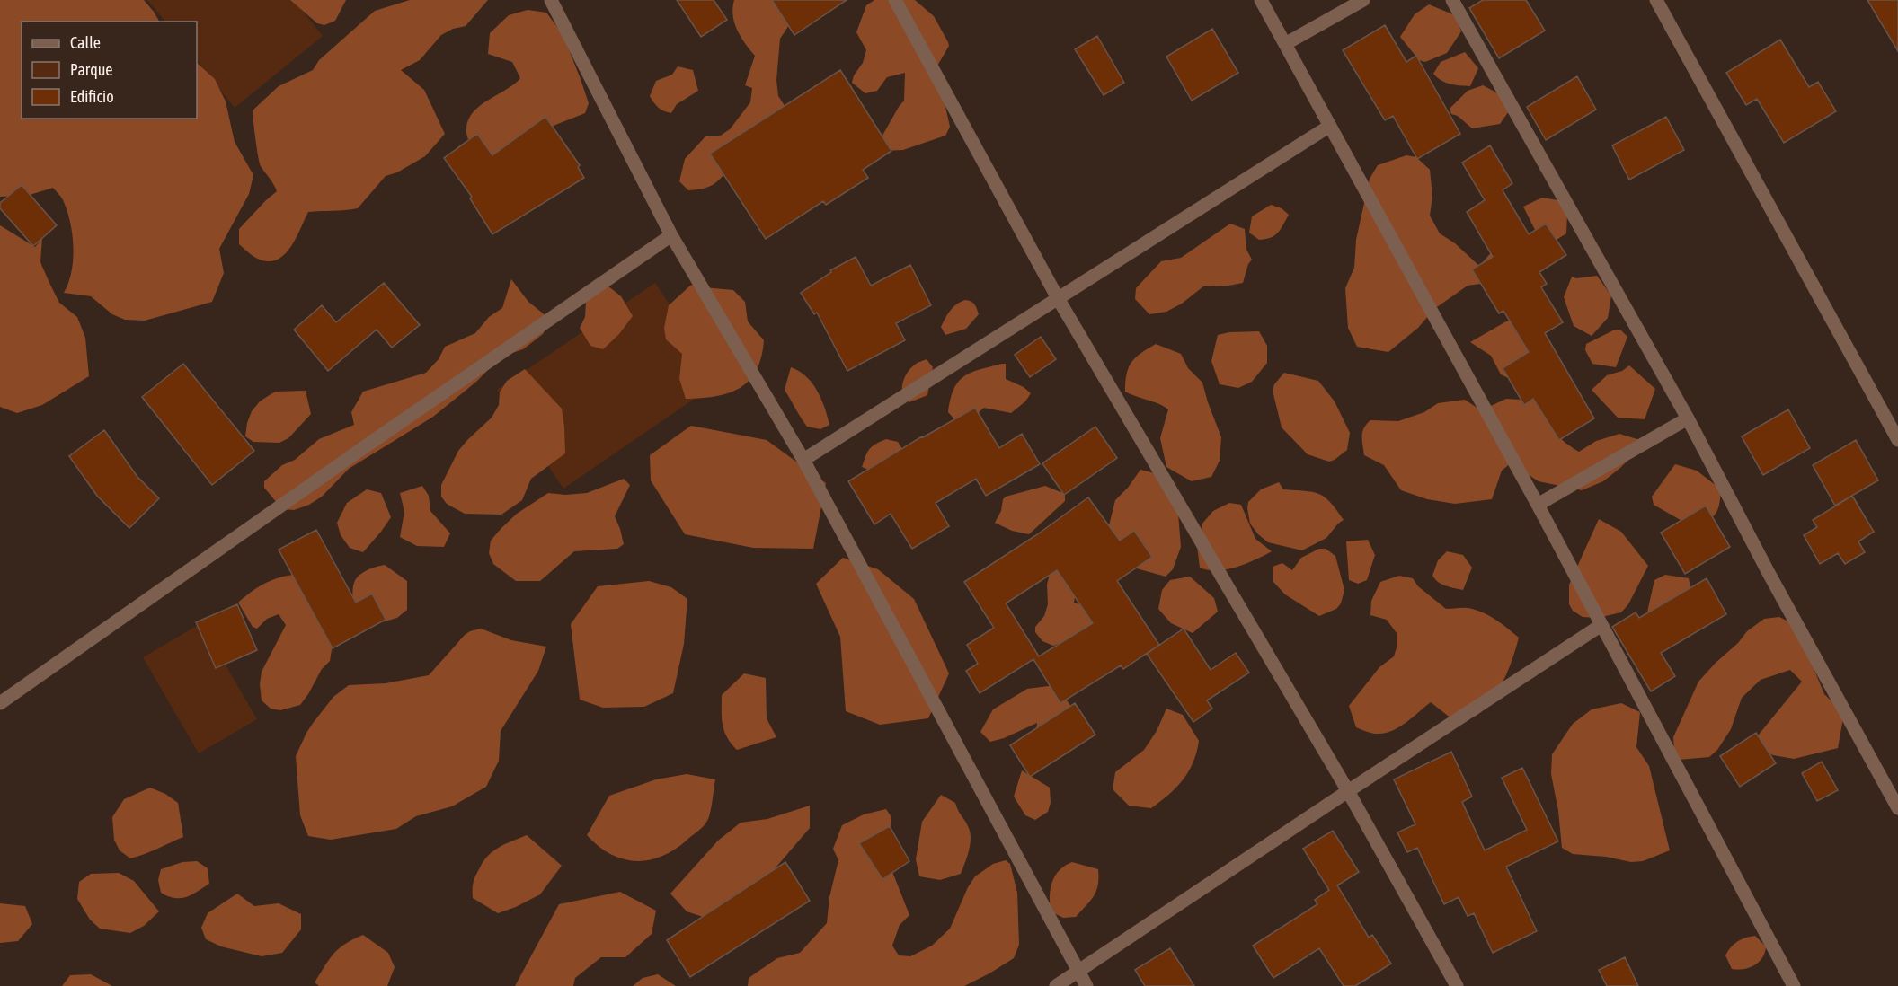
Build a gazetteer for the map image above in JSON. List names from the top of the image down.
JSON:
{
  "legend": ["Calle", "Parque", "Edificio"]
}
